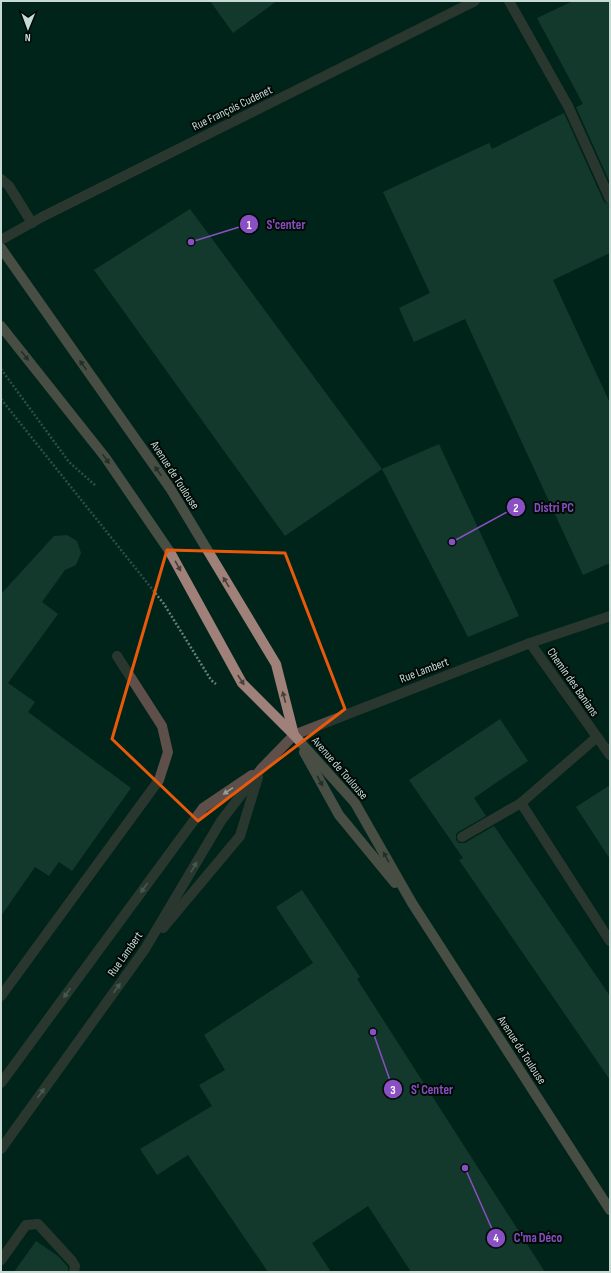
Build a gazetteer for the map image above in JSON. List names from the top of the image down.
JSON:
{
  "streets": {
    "main road": ["Avenue de Toulouse"],
    "street": ["Rue François Cudenet", "Rue Lambert", "Chemin des Banians"]
  },
  "crossings": [
    ["Avenue de Toulouse", "Rue Lambert"],
    ["Rue Lambert", "Chemin des Banians"]
  ],
  "places": [
    "S'center",
    "Distri PC",
    "S' Center",
    "C'ma Déco"
  ],
  "north": "bottom"
}
